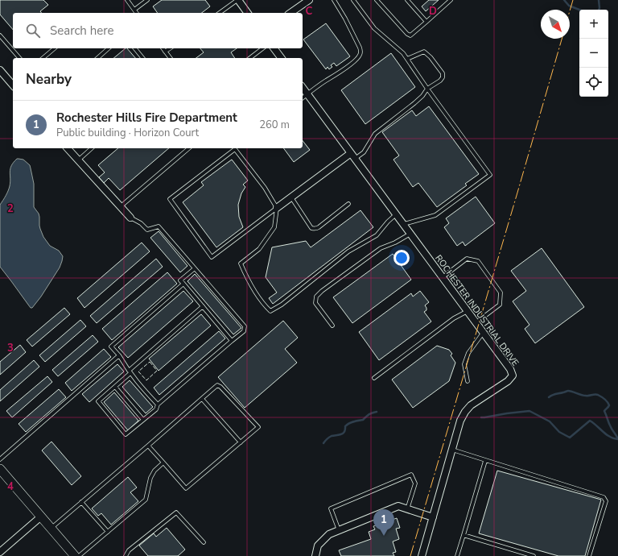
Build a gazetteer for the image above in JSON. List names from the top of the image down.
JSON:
{
  "streets": {
    "street": ["ROCHESTER INDUSTRIAL DRIVE"]
  },
  "north": "bottom right",
  "page": {
    "map_buttons": ["+", "−"],
    "search": "Search here",
    "heading": "Nearby",
    "list": [
      {
        "mark": "1",
        "name": "Rochester Hills Fire Department",
        "note": "Public building · Horizon Court",
        "value": "260 m"
      }
    ],
    "pins": "1"
  },
  "grid": {
    "columns": ["C", "D"],
    "rows": ["2", "3", "4"]
  }
}
